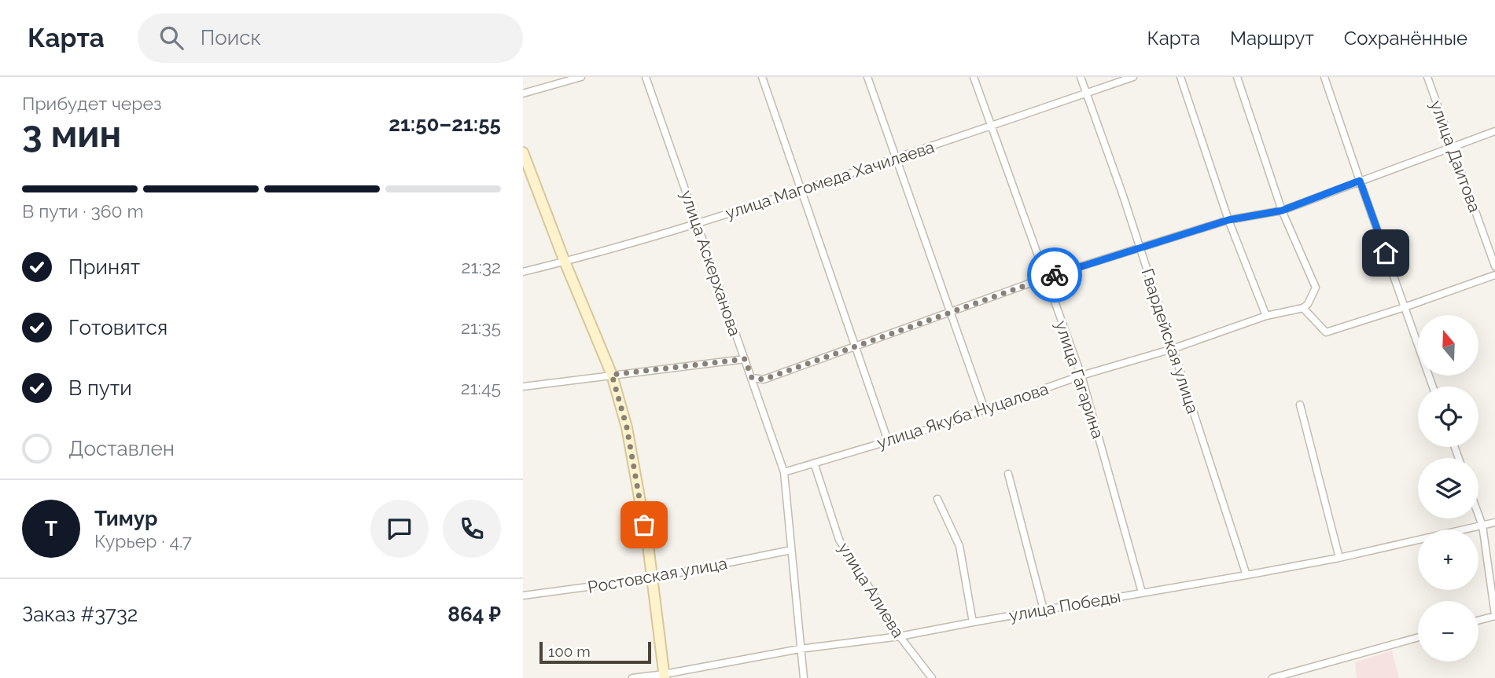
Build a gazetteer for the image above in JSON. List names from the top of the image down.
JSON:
{
  "streets": {
    "street": [
      "улица Даитова",
      "улица Магомеда Хачилаева",
      "улица Аскерханова",
      "Гвардейская улица",
      "улица Гагарина",
      "улица Якуба Нуцалова",
      "Ростовская улица",
      "улица Алиева",
      "улица Победы"
    ]
  },
  "crossings": [
    ["улица Магомеда Хачилаева", "улица Аскерханова"],
    ["улица Магомеда Хачилаева", "Гвардейская улица"],
    ["улица Магомеда Хачилаева", "улица Гагарина"],
    ["улица Аскерханова", "улица Якуба Нуцалова"],
    ["улица Аскерханова", "Ростовская улица"],
    ["улица Аскерханова", "улица Победы"],
    ["Гвардейская улица", "улица Якуба Нуцалова"],
    ["Гвардейская улица", "улица Победы"],
    ["улица Гагарина", "улица Якуба Нуцалова"],
    ["улица Гагарина", "улица Победы"],
    ["улица Якуба Нуцалова", "улица Алиева"],
    ["улица Алиева", "улица Победы"]
  ],
  "scale_bar": "100 m",
  "north": "top",
  "page": {
    "header": "Карта",
    "search": "Поиск",
    "nav": ["Карта", "Маршрут", "Сохранённые"],
    "heading": ["3 мин", "Прибудет через", "21:50–21:55"],
    "panel": [
      "Тимур",
      "Курьер · 4.7",
      "Заказ #3732",
      "864 ₽"
    ],
    "bar": "В пути · 360 m",
    "list": [
      ["Принят", "21:32"],
      ["Готовится", "21:35"],
      ["В пути", "21:45"],
      "Доставлен"
    ],
    "map_buttons": ["+", "−"],
    "round": "Т",
    "scale": "100 m"
  }
}
